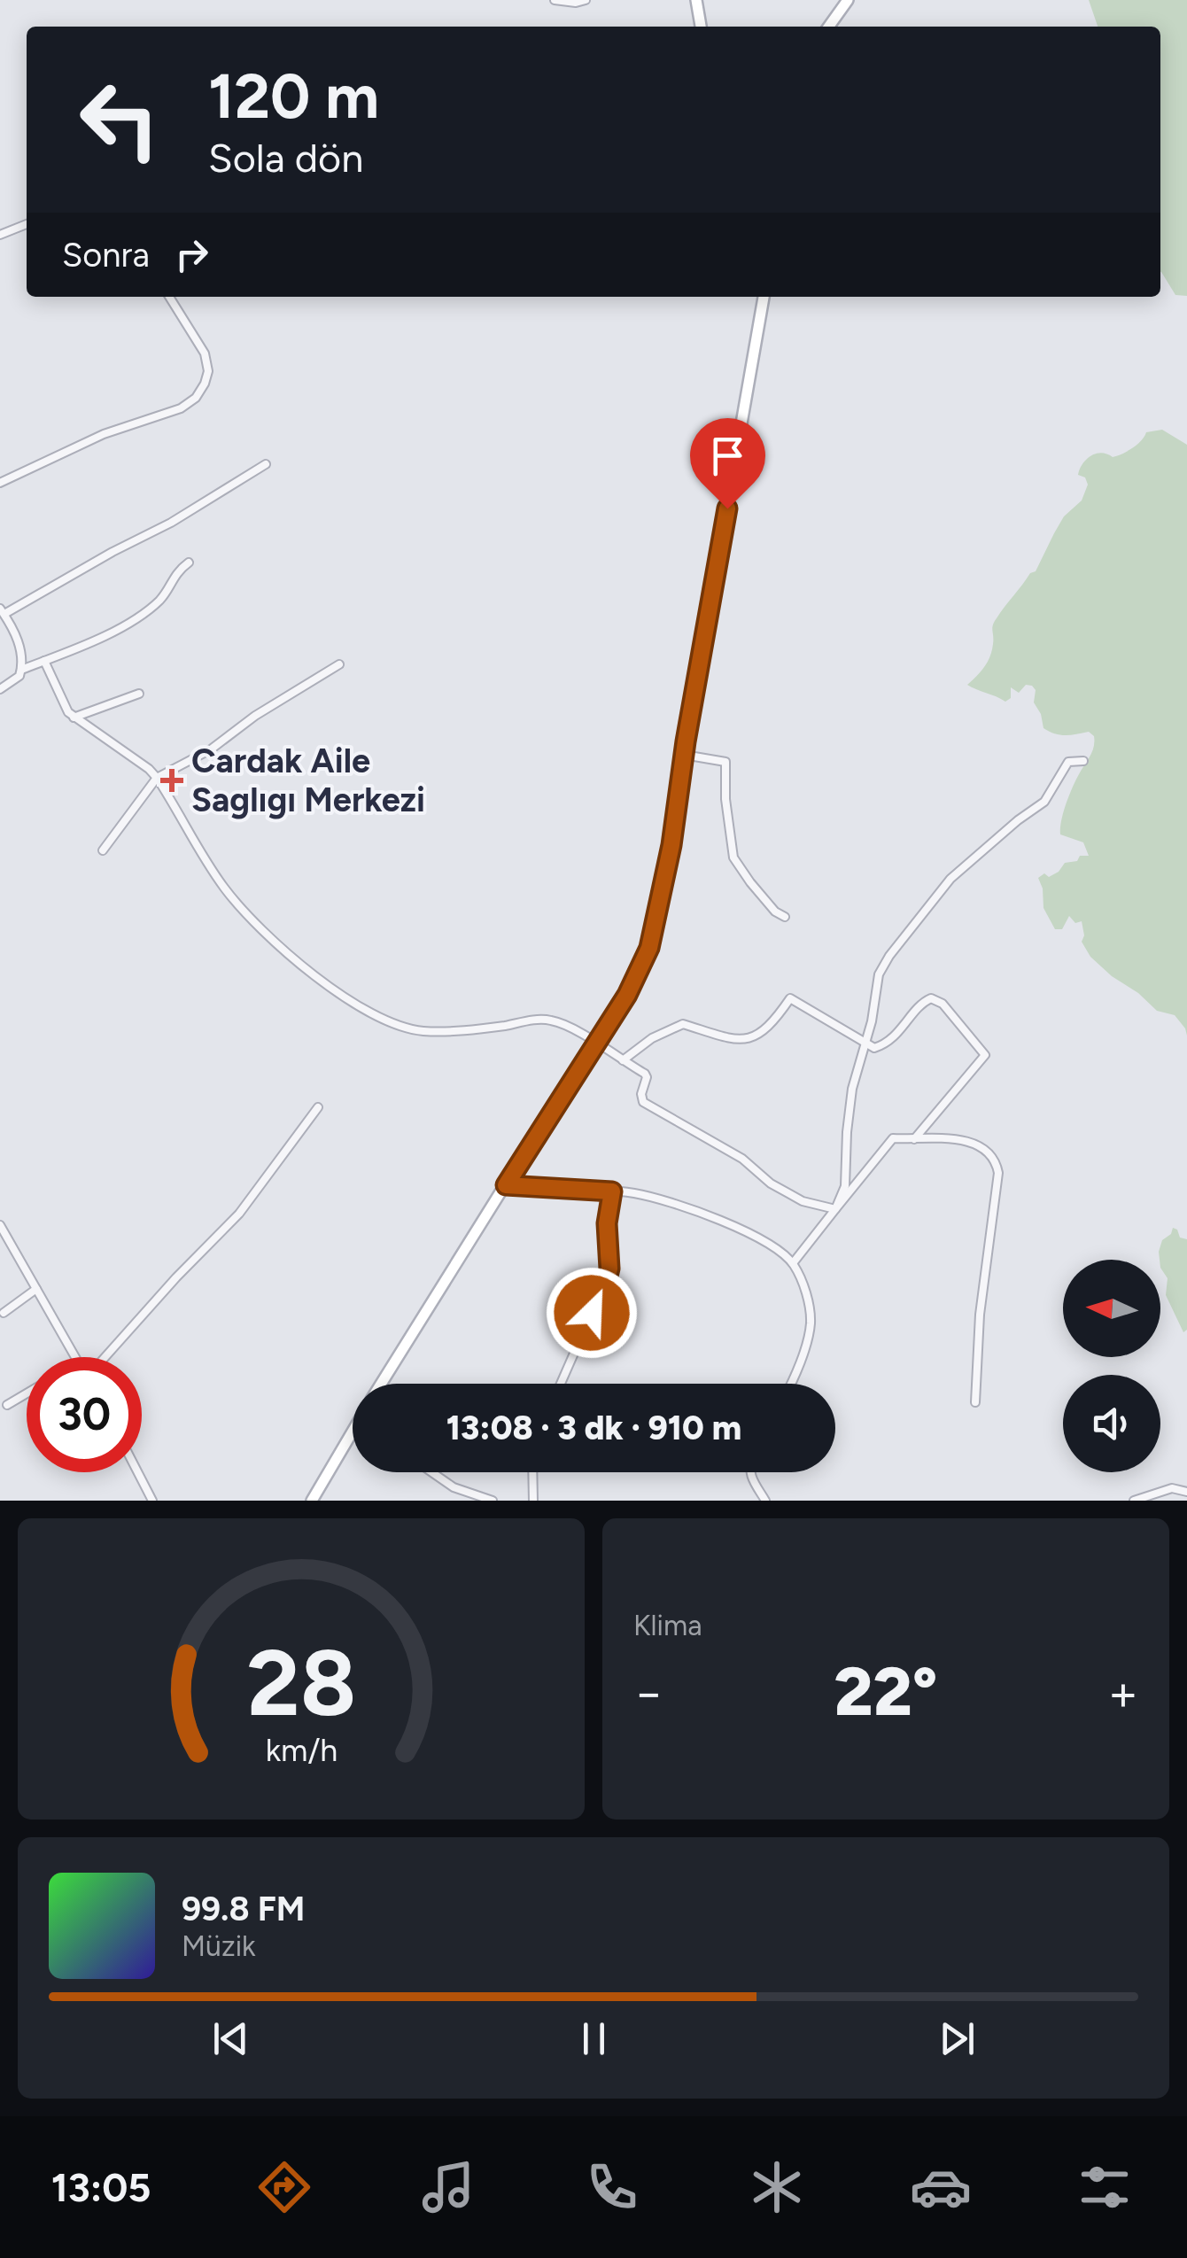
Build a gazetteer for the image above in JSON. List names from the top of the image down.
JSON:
{
  "places": {
    "health": ["Cardak Aile Saglıgı Merkezi"]
  },
  "north": "left",
  "page": {
    "turn": ["120 m", "Sola dön"],
    "then": "Sonra",
    "limit": "30",
    "trip": "13:08 · 3 dk · 910 m",
    "tile": "Klima",
    "heat": ["−", "22°", "+"],
    "song": ["99.8 FM", "Müzik"],
    "tabs": "13:05",
    "gauge": ["28", "km/h"]
  }
}
